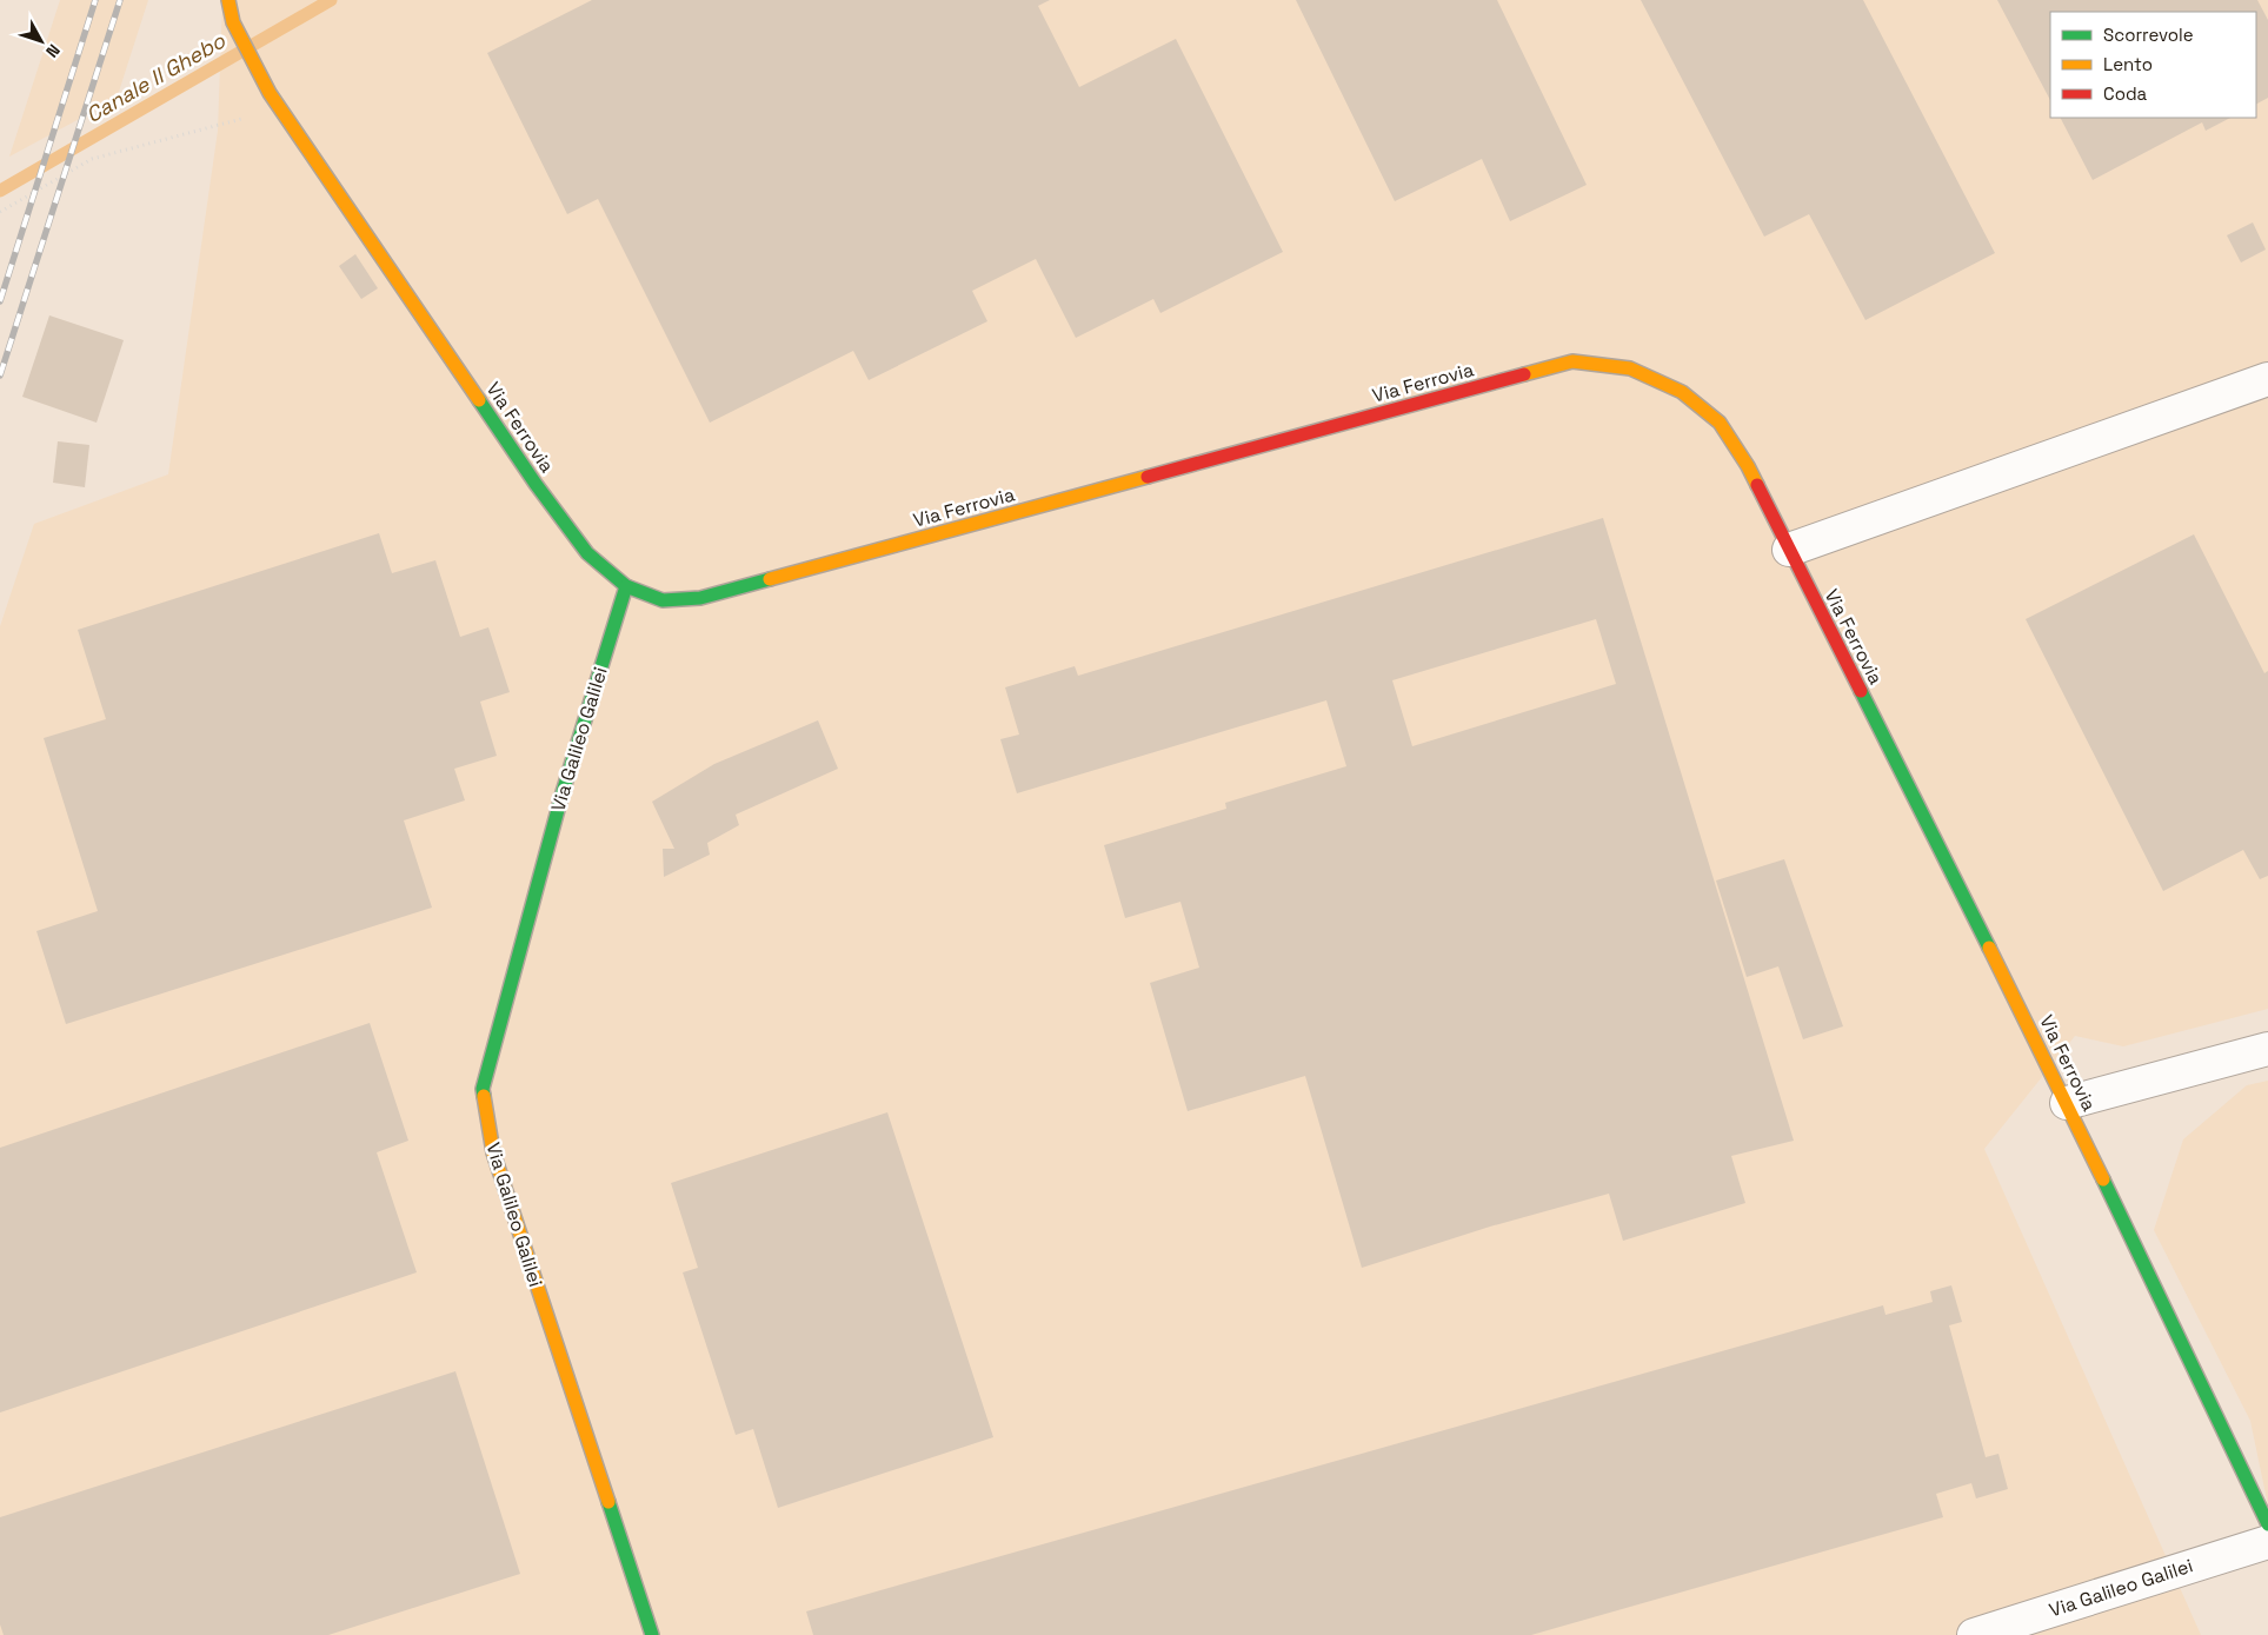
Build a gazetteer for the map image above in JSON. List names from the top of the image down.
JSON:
{
  "streets": {
    "street": ["Via Ferrovia", "Via Galileo Galilei"]
  },
  "crossings": [
    ["Via Ferrovia", "Via Galileo Galilei"]
  ],
  "water": ["Canale Il Ghebo"],
  "legend": ["Scorrevole", "Lento", "Coda"],
  "north": "bottom right"
}
